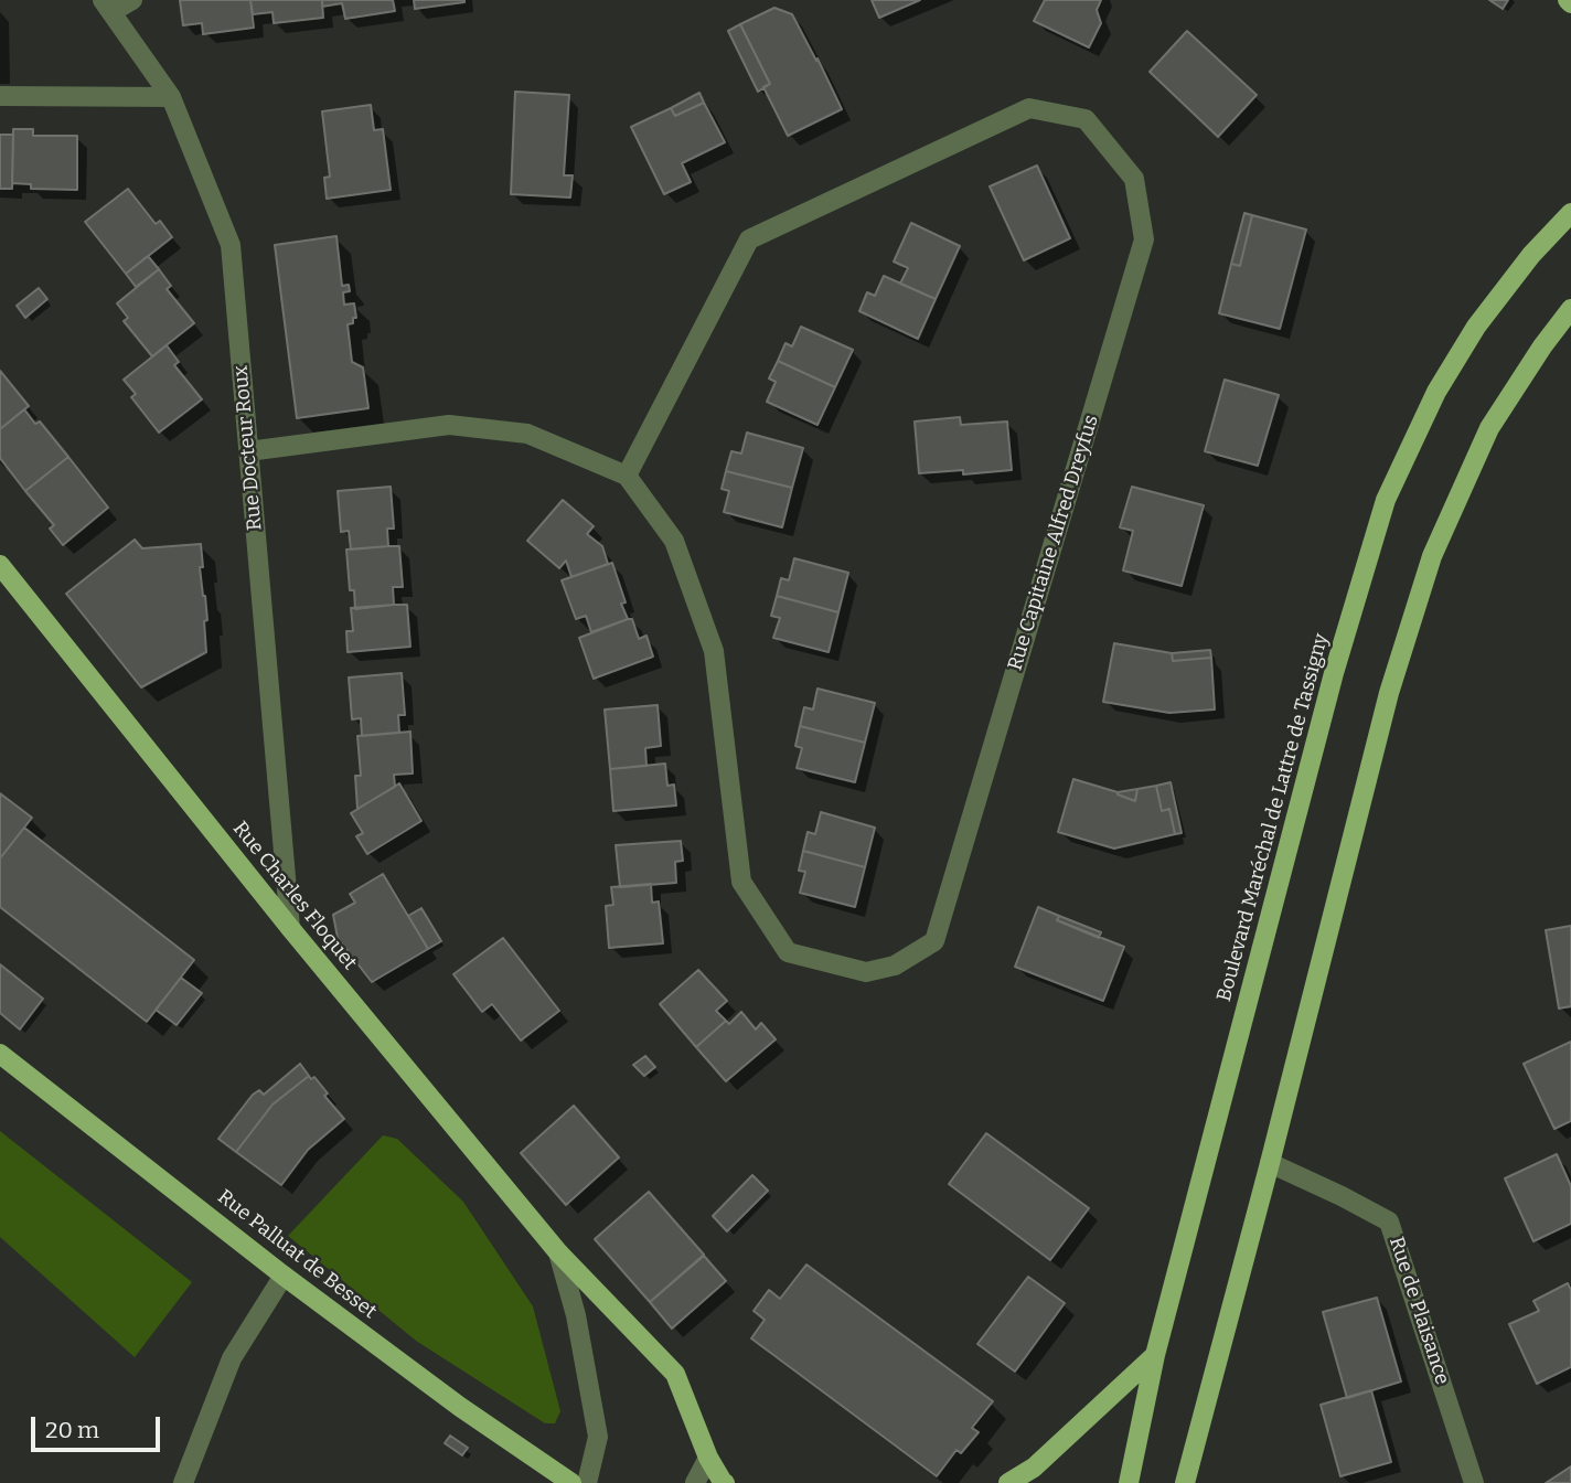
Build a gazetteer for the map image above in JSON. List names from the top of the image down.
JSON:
{
  "streets": {
    "main road": ["Boulevard Maréchal de Lattre de Tassigny", "Rue Charles Floquet", "Rue Palluat de Besset"],
    "street": ["Rue Docteur Roux", "Rue Capitaine Alfred Dreyfus", "Rue de Plaisance"]
  },
  "crossings": [
    ["Rue Docteur Roux", "Rue Charles Floquet"]
  ],
  "scale_bar": "20 m"
}
